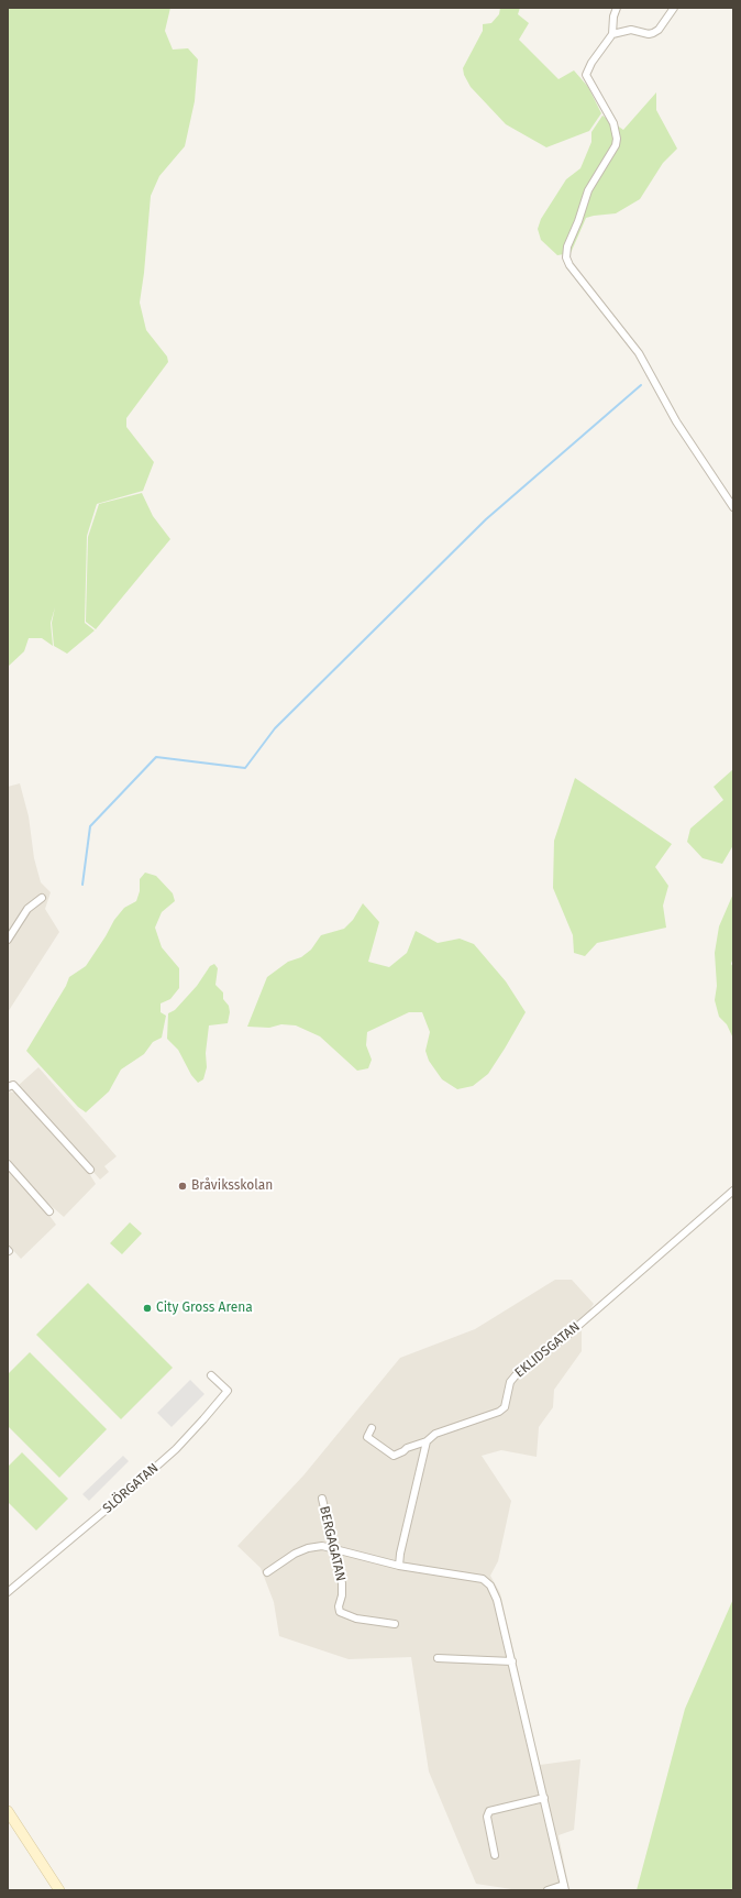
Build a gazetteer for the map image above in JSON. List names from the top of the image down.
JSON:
{
  "streets": {
    "street": ["EKLIDSGATAN", "SLÖRGATAN", "BERGAGATAN"]
  },
  "places": ["Bråviksskolan", "City Gross Arena"]
}
